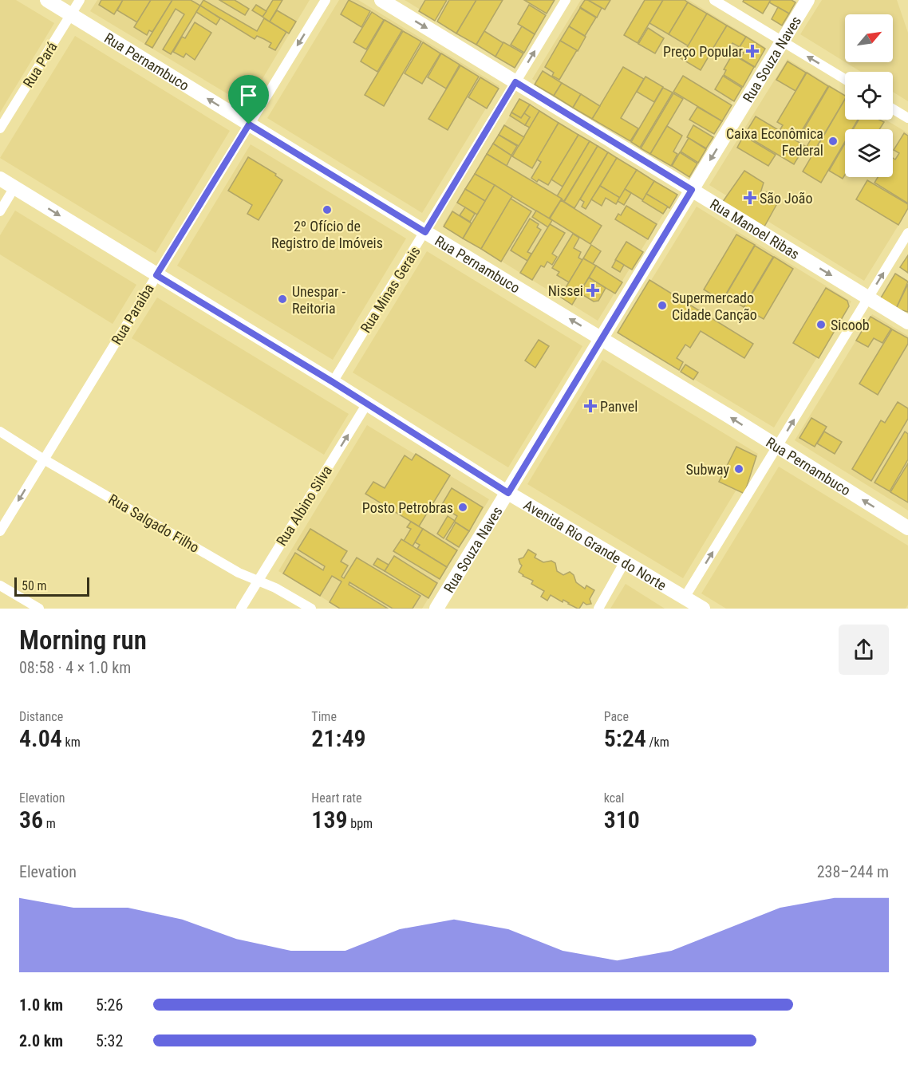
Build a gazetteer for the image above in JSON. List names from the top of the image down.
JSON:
{
  "streets": {
    "street": [
      "Rua Souza Naves",
      "Rua Pernambuco",
      "Rua Pará",
      "Rua Manoel Ribas",
      "Rua Minas Gerais",
      "Rua Paraiba",
      "Rua Albino Silva",
      "Rua Salgado Filho",
      "Avenida Rio Grande do Norte"
    ]
  },
  "crossings": [
    ["Rua Souza Naves", "Rua Pernambuco"],
    ["Rua Souza Naves", "Rua Manoel Ribas"],
    ["Rua Souza Naves", "Avenida Rio Grande do Norte"],
    ["Rua Pernambuco", "Rua Pará"],
    ["Rua Pernambuco", "Rua Minas Gerais"],
    ["Rua Pernambuco", "Rua Paraiba"],
    ["Rua Manoel Ribas", "Rua Minas Gerais"],
    ["Rua Minas Gerais", "Avenida Rio Grande do Norte"],
    ["Rua Paraiba", "Rua Salgado Filho"],
    ["Rua Paraiba", "Avenida Rio Grande do Norte"],
    ["Rua Albino Silva", "Rua Salgado Filho"],
    ["Rua Albino Silva", "Avenida Rio Grande do Norte"]
  ],
  "one_way": [
    "Rua Pernambuco",
    "Rua Manoel Ribas",
    "Rua Paraiba",
    "Rua Albino Silva"
  ],
  "places": {
    "health": [
      "Preço Popular",
      "São João",
      "Nissei",
      "Panvel"
    ],
    "other": [
      "Caixa Econômica Federal",
      "2º Ofício de Registro de Imóveis",
      "Unespar - Reitoria",
      "Supermercado Cidade Canção",
      "Sicoob",
      "Subway",
      "Posto Petrobras"
    ]
  },
  "scale_bar": "50 m",
  "north": "top right",
  "page": {
    "scale": "50 m",
    "heading": ["Morning run", "08:58 · 4 × 1.0 km"],
    "stats": [
      ["Distance", "4.04 km"],
      ["Time", "21:49"],
      ["Pace", "5:24 /km"],
      ["Elevation", "36 m"],
      ["Heart rate", "139 bpm"],
      ["kcal", "310"]
    ],
    "chart": ["Elevation", "238–244 m"],
    "list": [
      {
        "name": "1.0 km",
        "note": "5:26"
      },
      {
        "name": "2.0 km",
        "note": "5:32"
      }
    ]
  }
}
